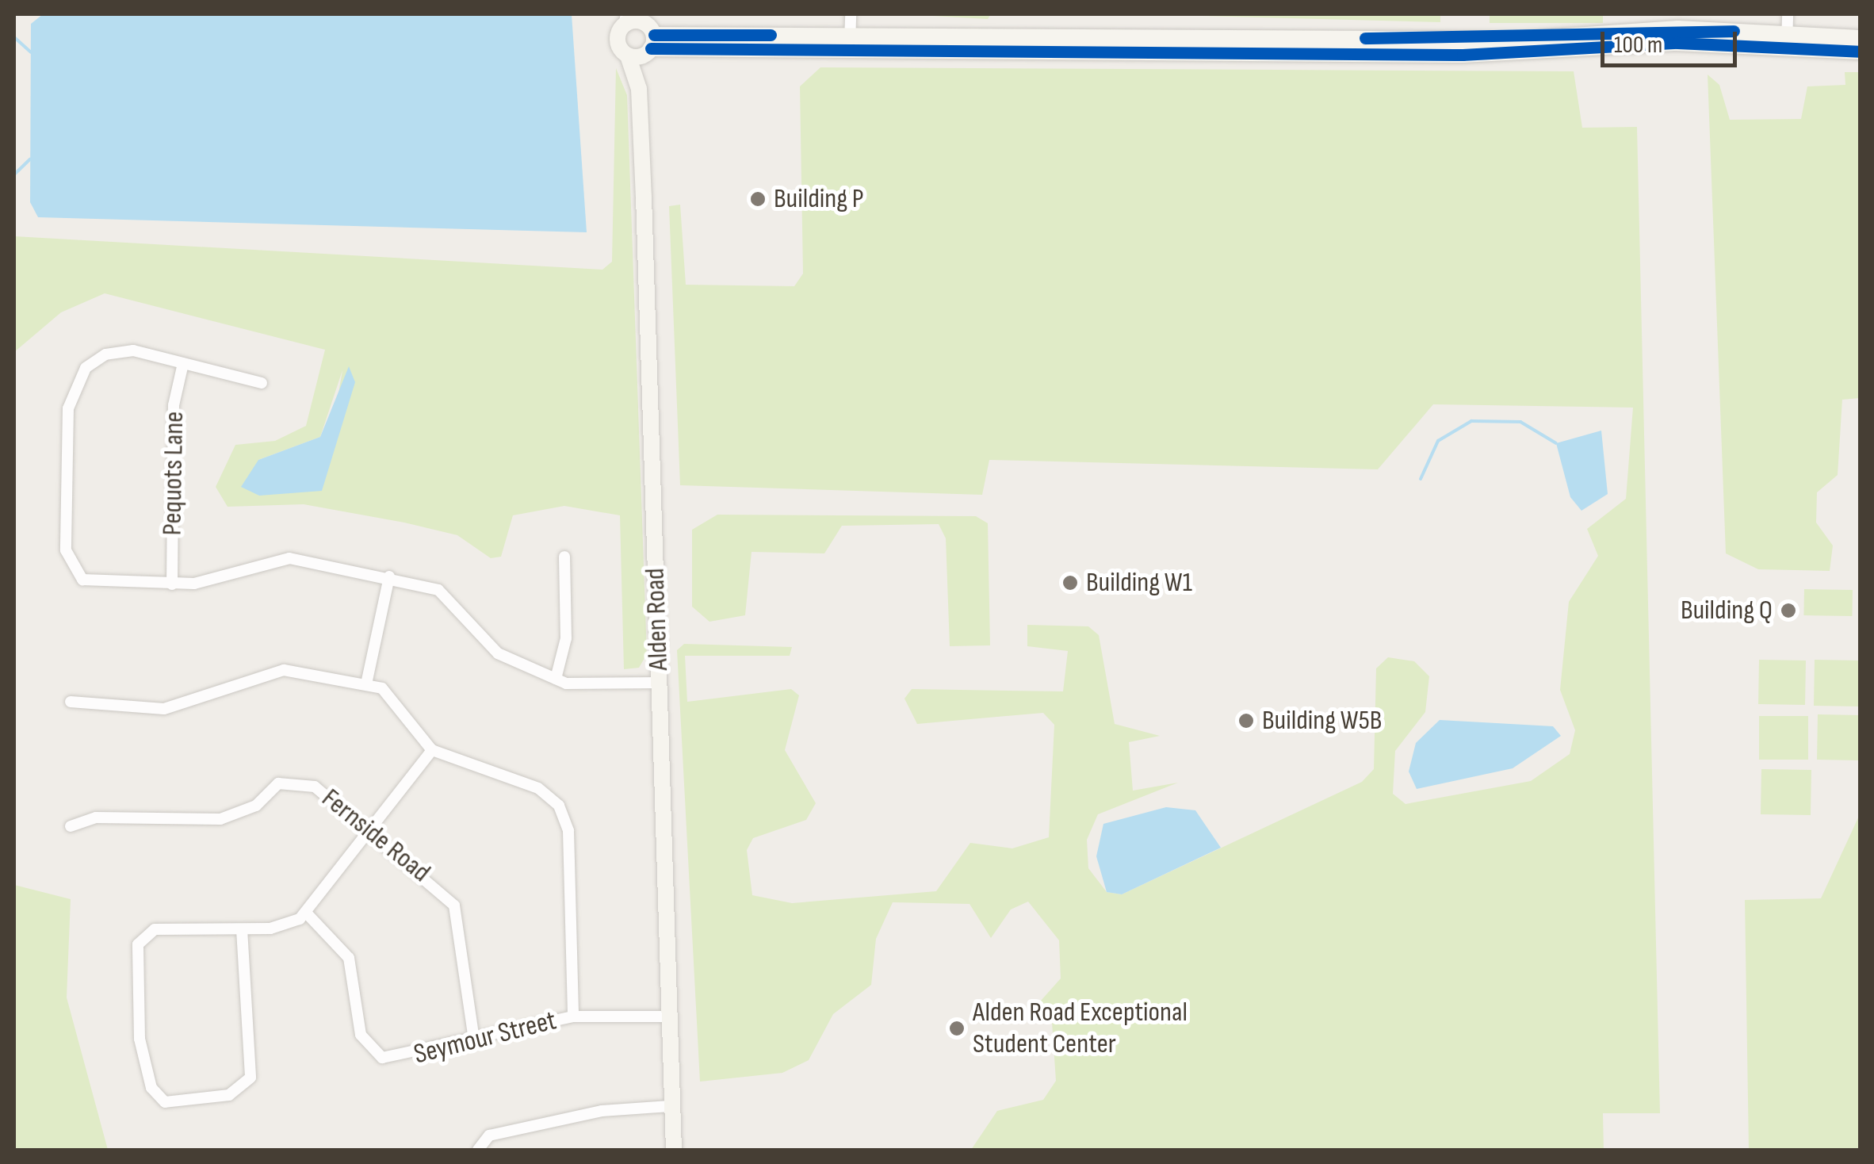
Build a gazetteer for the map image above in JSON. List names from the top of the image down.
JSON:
{
  "streets": {
    "street": [
      "Pequots Lane",
      "Alden Road",
      "Fernside Road",
      "Seymour Street"
    ]
  },
  "crossings": [
    ["Alden Road", "Seymour Street"],
    ["Fernside Road", "Seymour Street"]
  ],
  "places": [
    "Building P",
    "Building W1",
    "Building Q",
    "Building W5B",
    "Alden Road Exceptional Student Center"
  ],
  "scale_bar": "100 m"
}
